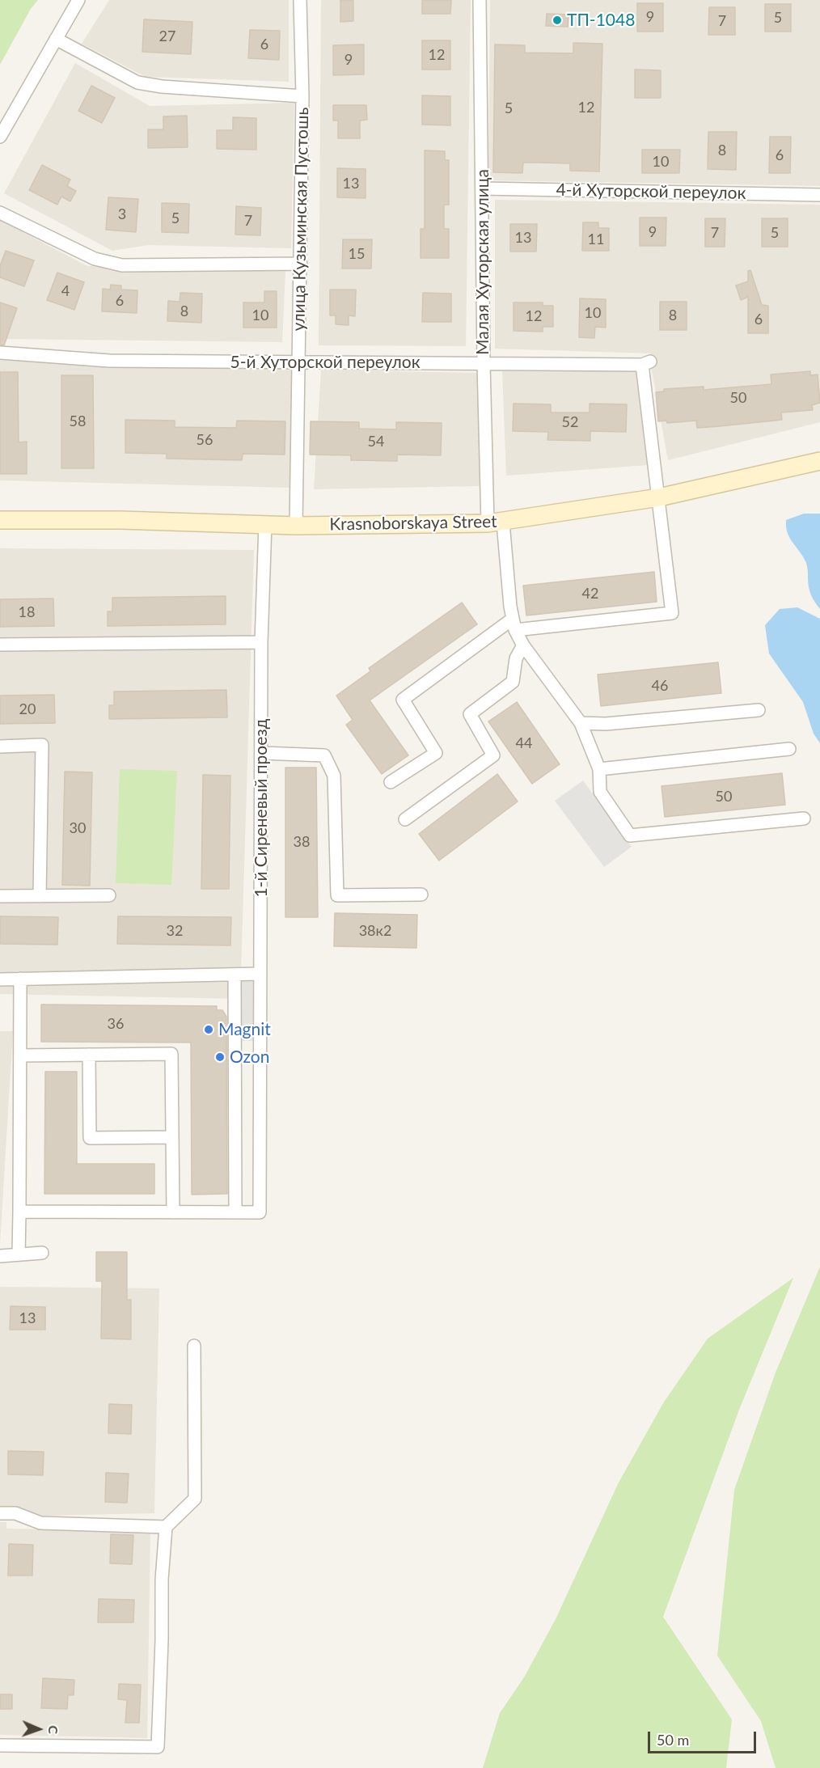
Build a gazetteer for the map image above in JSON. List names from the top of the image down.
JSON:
{
  "streets": {
    "street": [
      "4-й Хуторской переулок",
      "улица Кузьминская Пустошь",
      "Малая Хуторская улица",
      "5-й Хуторской переулок",
      "Krasnoborskaya Street",
      "1-й Сиреневый проезд"
    ]
  },
  "crossings": [
    ["4-й Хуторской переулок", "Малая Хуторская улица"],
    ["улица Кузьминская Пустошь", "5-й Хуторской переулок"],
    ["улица Кузьминская Пустошь", "Krasnoborskaya Street"],
    ["Малая Хуторская улица", "5-й Хуторской переулок"],
    ["Малая Хуторская улица", "Krasnoborskaya Street"],
    ["5-й Хуторской переулок", "Krasnoborskaya Street"],
    ["Krasnoborskaya Street", "1-й Сиреневый проезд"]
  ],
  "places": ["ТП-1048", "Magnit", "Ozon"],
  "house_numbers": [
    "9",
    "5",
    "7",
    "27",
    "6",
    "12",
    "9",
    "12",
    "5",
    "8",
    "6",
    "10",
    "13",
    "3",
    "5",
    "7",
    "9",
    "7",
    "5",
    "13",
    "11",
    "15",
    "4",
    "6",
    "8",
    "10",
    "10",
    "8",
    "12",
    "6",
    "50",
    "58",
    "52",
    "56",
    "54",
    "42",
    "18",
    "46",
    "20",
    "44",
    "50",
    "30",
    "38",
    "32",
    "38к2",
    "36",
    "13"
  ],
  "scale_bar": "50 m",
  "north": "right"
}
